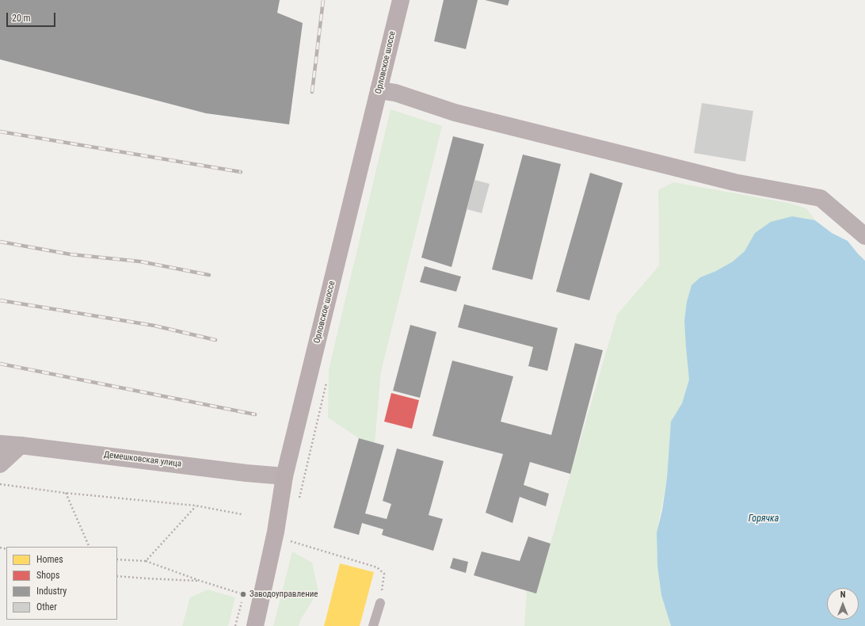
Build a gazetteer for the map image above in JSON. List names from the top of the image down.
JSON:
{
  "streets": {
    "main road": ["Орловское шоссе"],
    "street": ["Демешковская улица"]
  },
  "crossings": [
    ["Орловское шоссе", "Демешковская улица"]
  ],
  "water": ["Горячка"],
  "places": ["Заводоуправление"],
  "legend": [
    "Homes",
    "Shops",
    "Industry",
    "Other"
  ],
  "scale_bar": "20 m",
  "north": "top"
}
